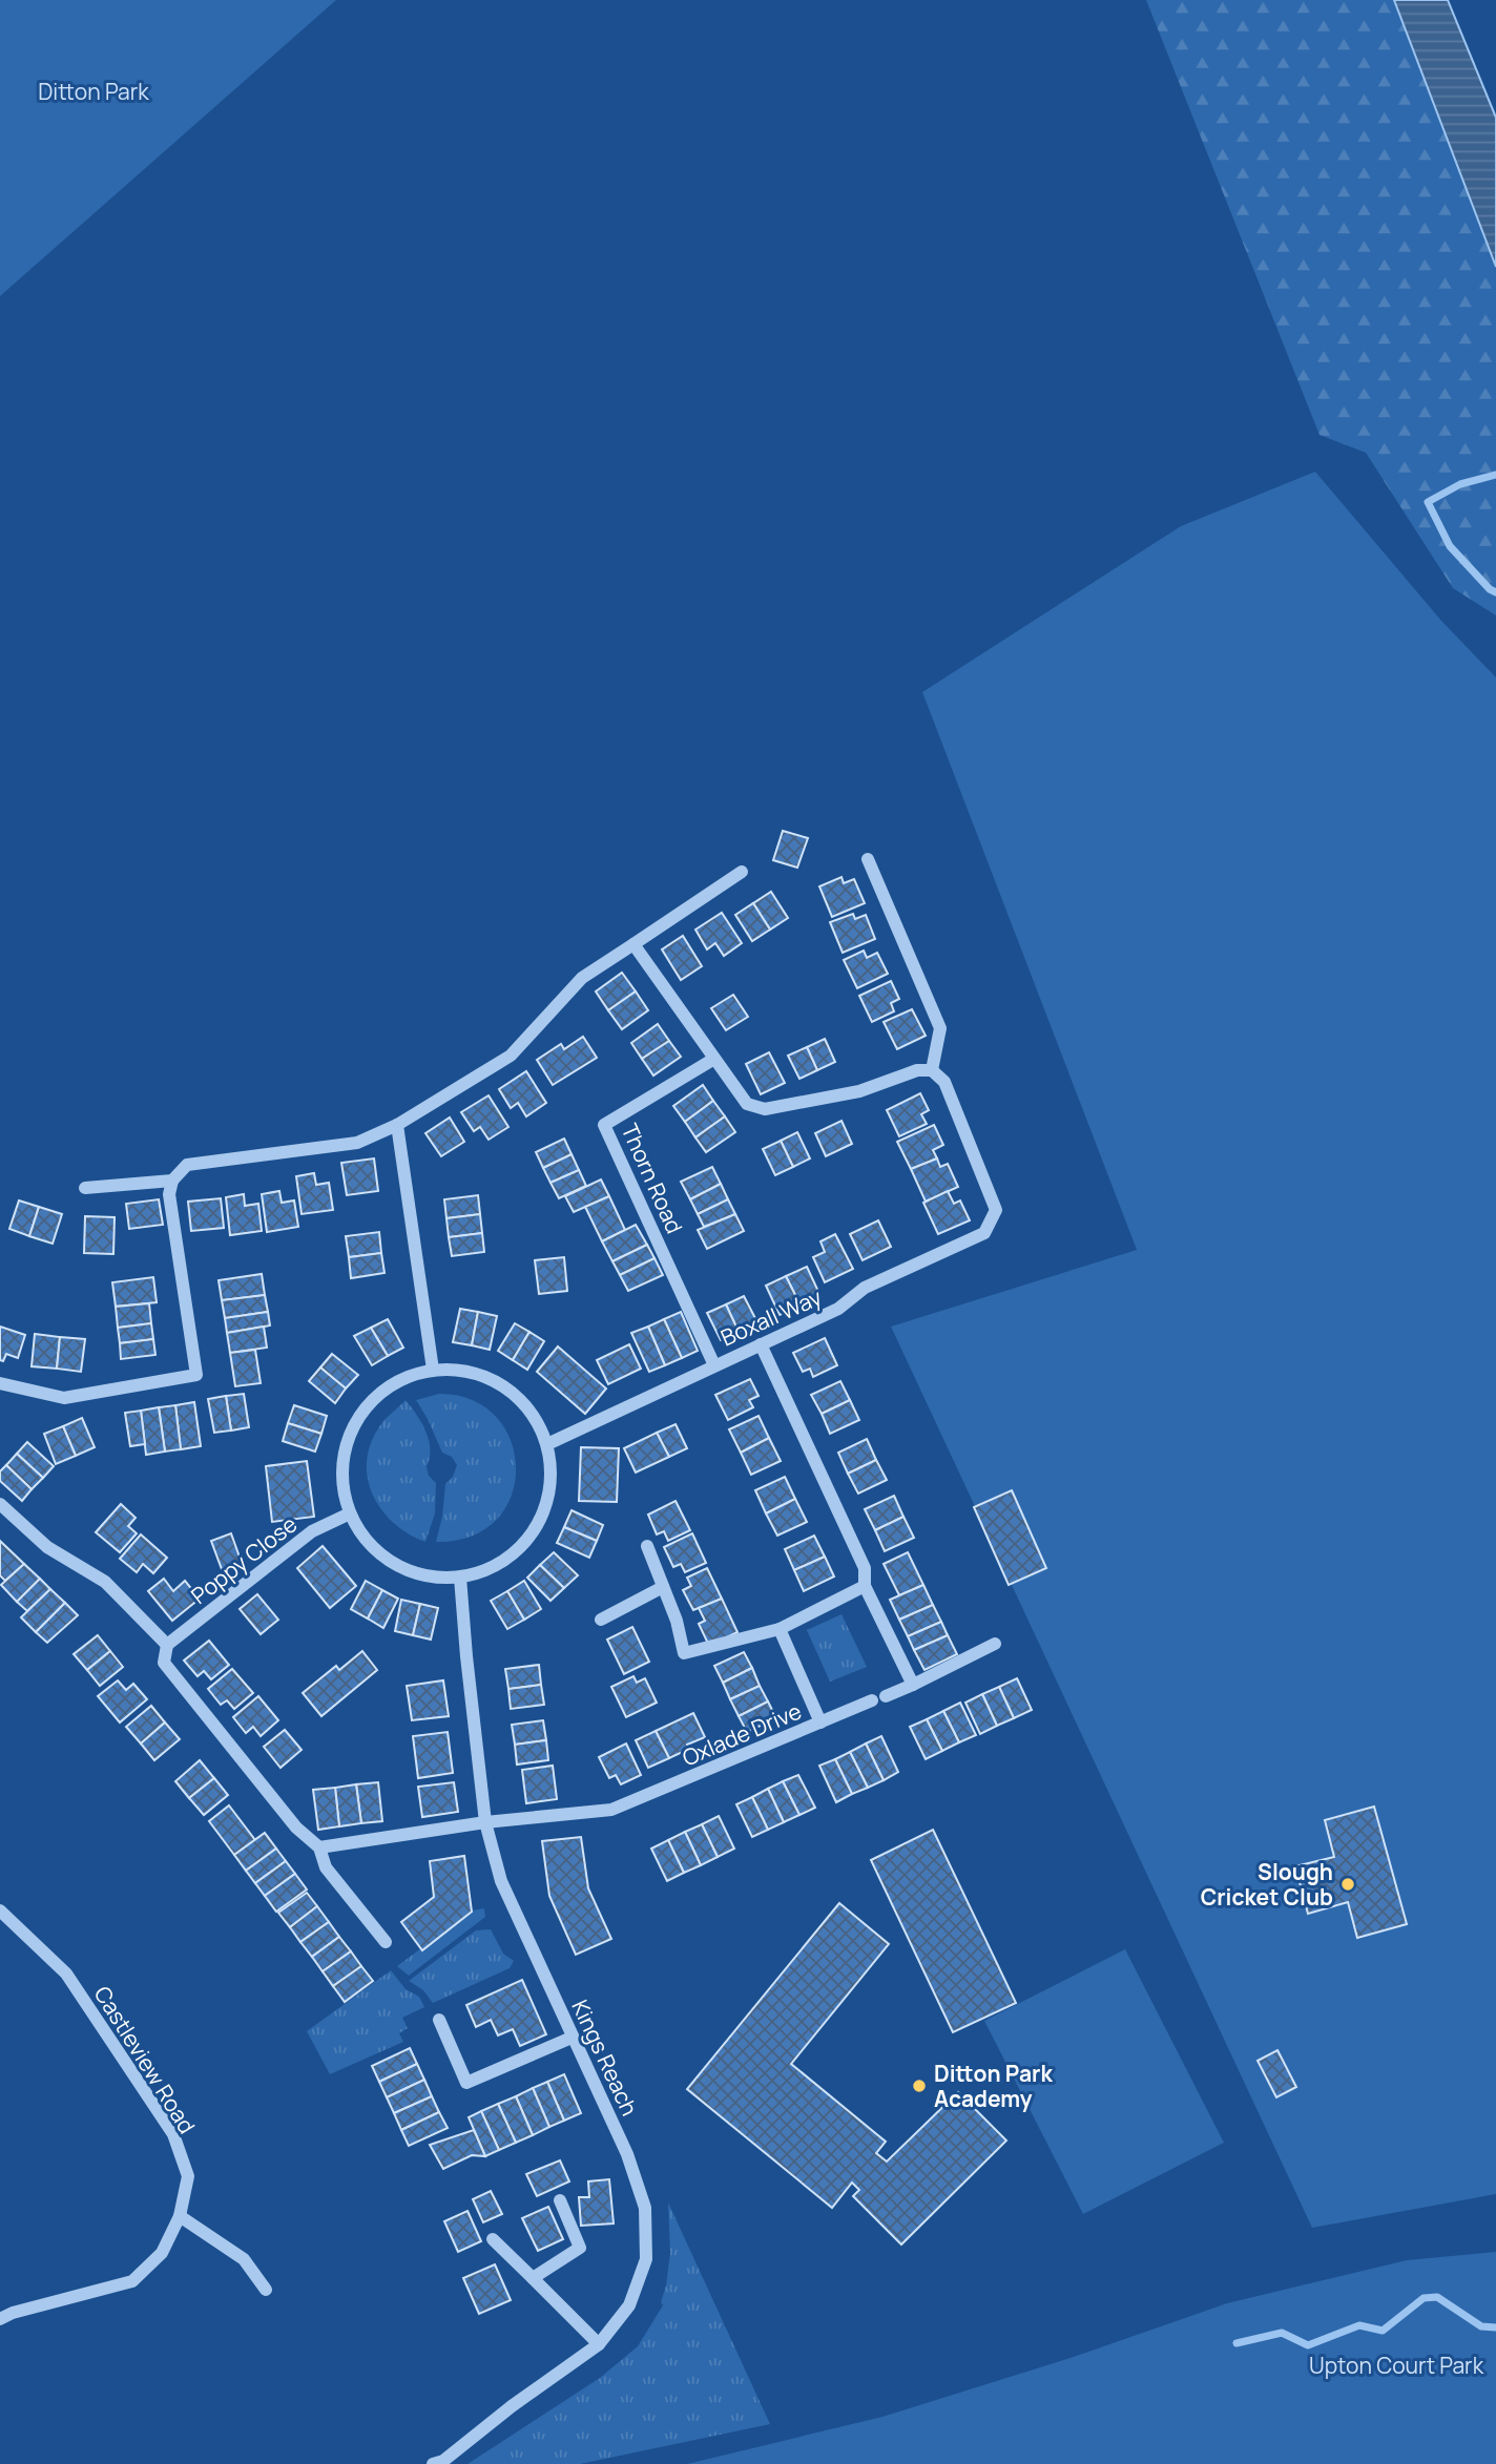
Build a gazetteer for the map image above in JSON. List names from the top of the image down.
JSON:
{
  "streets": {
    "street": [
      "Thorn Road",
      "Boxall Way",
      "Poppy Close",
      "Oxlade Drive",
      "Kings Reach",
      "Castleview Road"
    ]
  },
  "crossings": [
    ["Thorn Road", "Boxall Way"],
    ["Boxall Way", "Poppy Close"],
    ["Boxall Way", "Kings Reach"],
    ["Poppy Close", "Kings Reach"],
    ["Oxlade Drive", "Kings Reach"]
  ],
  "parks": ["Ditton Park", "Upton Court Park"],
  "places": ["Slough Cricket Club", "Ditton Park Academy"]
}
